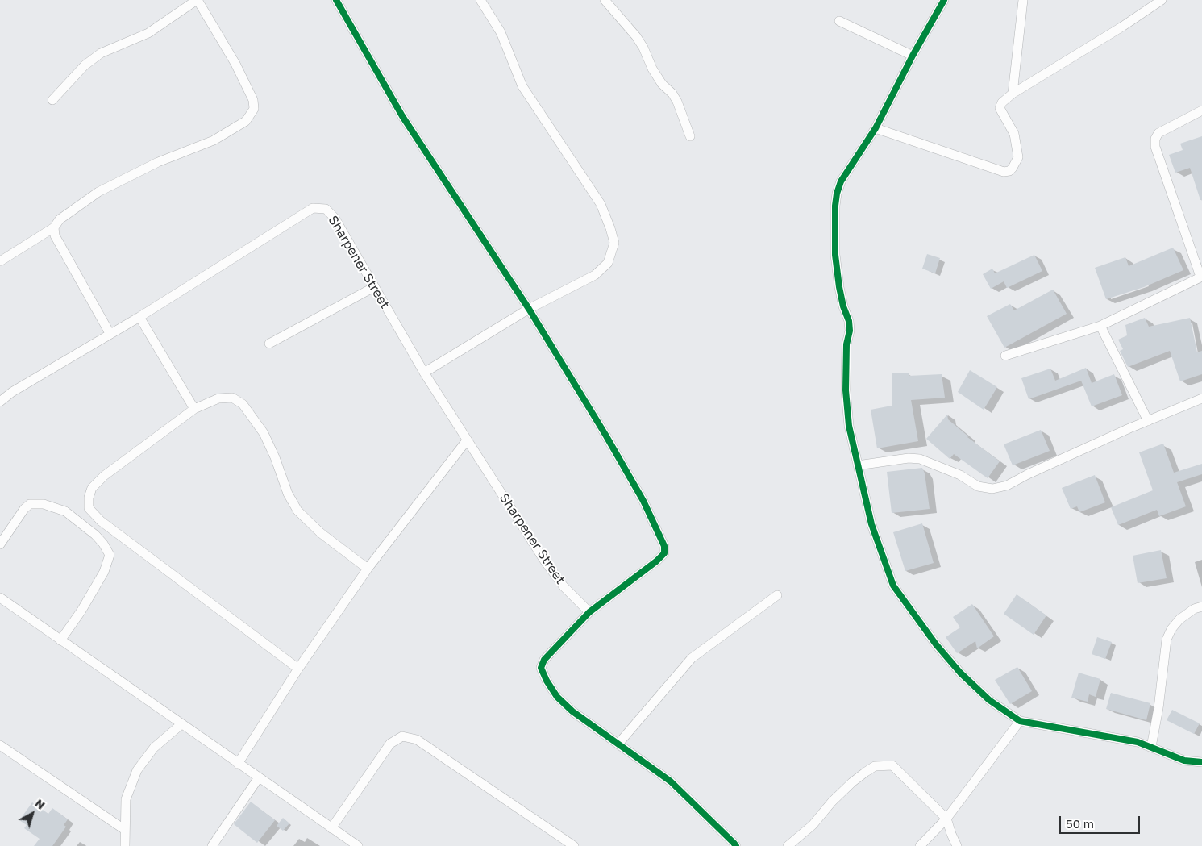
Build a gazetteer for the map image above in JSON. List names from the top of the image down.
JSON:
{
  "streets": {
    "street": ["Sharpener Street"]
  },
  "scale_bar": "50 m",
  "north": "top right"
}
